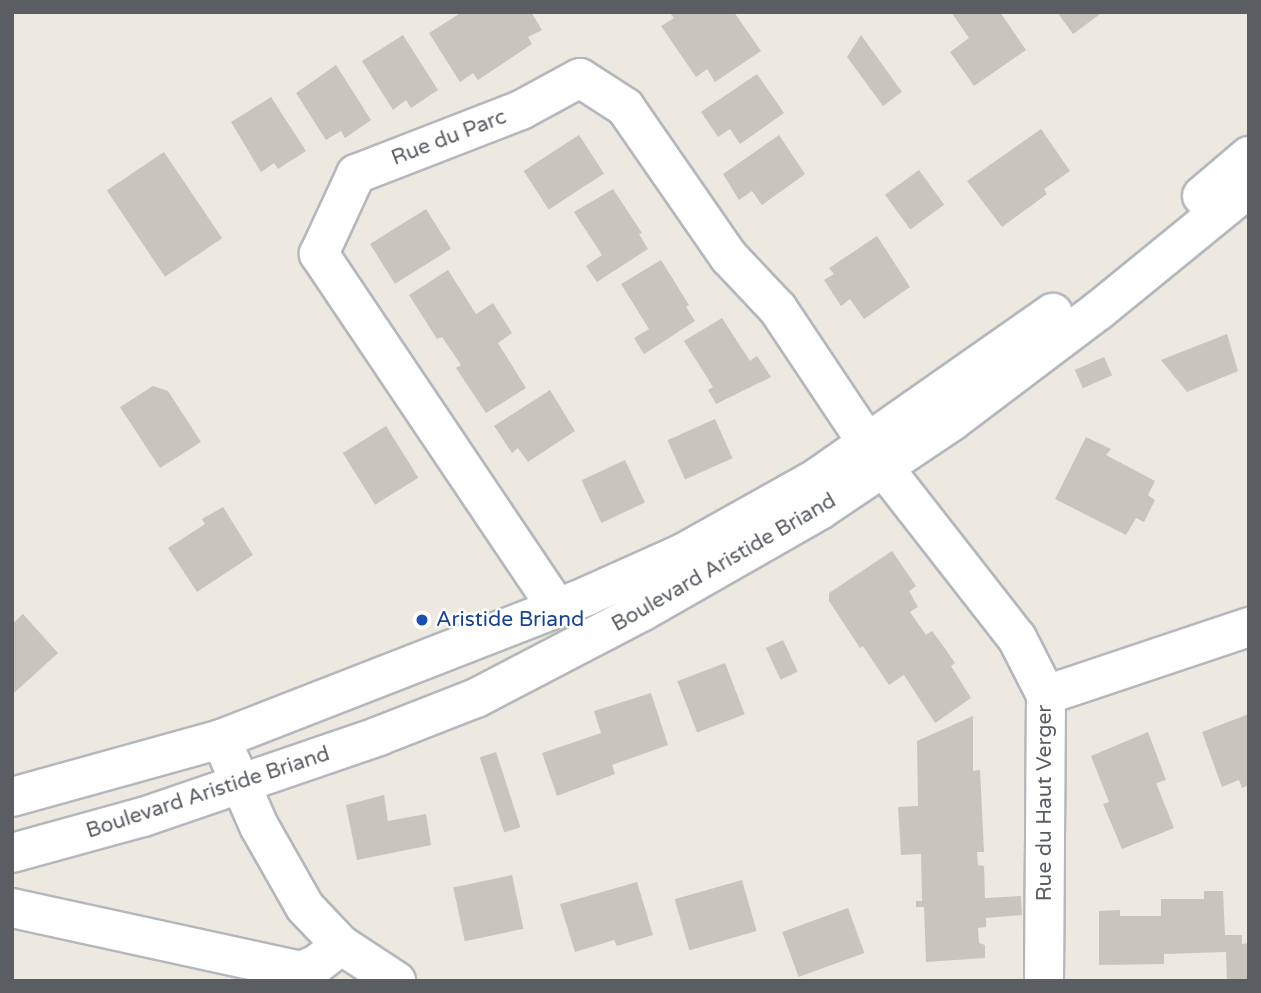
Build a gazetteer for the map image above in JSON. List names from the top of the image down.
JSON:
{
  "streets": {
    "main road": ["Rue du Parc", "Boulevard Aristide Briand", "Rue du Haut Verger"]
  },
  "crossings": [
    ["Rue du Parc", "Boulevard Aristide Briand"],
    ["Rue du Parc", "Rue du Haut Verger"],
    ["Boulevard Aristide Briand", "Rue du Haut Verger"]
  ],
  "places": ["Aristide Briand"]
}
